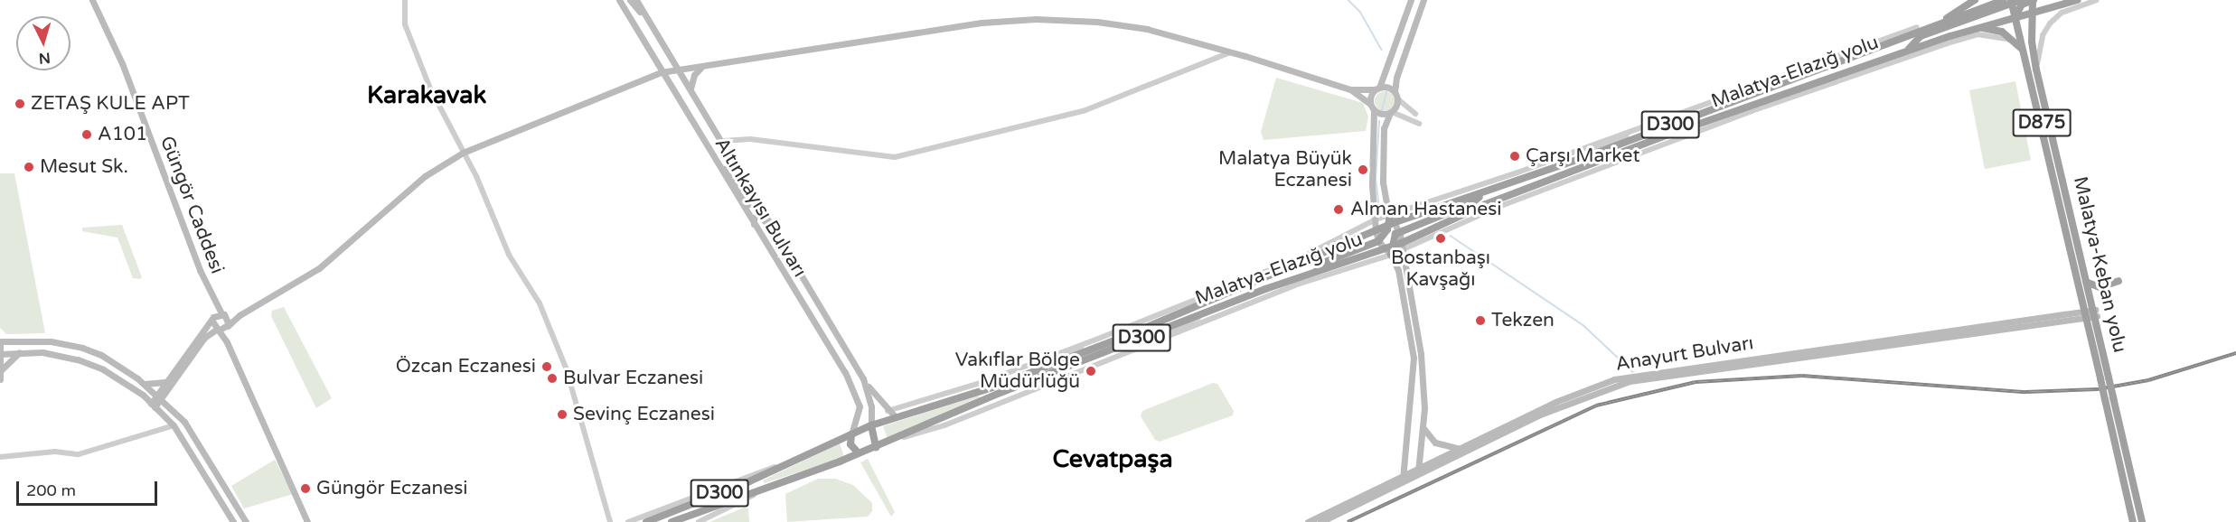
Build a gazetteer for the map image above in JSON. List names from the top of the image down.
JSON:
{
  "streets": {
    "highway": [
      "Malatya-Elazığ yolu",
      "D875",
      "D300",
      "Malatya-Keban yolu"
    ],
    "main road": ["Güngör Caddesi", "Altınkayısı Bulvarı", "Anayurt Bulvarı"]
  },
  "crossings": [
    ["Malatya-Elazığ yolu", "D300"],
    ["Malatya-Elazığ yolu", "Altınkayısı Bulvarı"],
    ["Malatya-Elazığ yolu", "Malatya-Keban yolu"],
    ["D300", "Altınkayısı Bulvarı"],
    ["D300", "Malatya-Keban yolu"],
    ["Malatya-Keban yolu", "Anayurt Bulvarı"]
  ],
  "districts": ["Karakavak", "Cevatpaşa"],
  "places": [
    "ZETAŞ KULE APT",
    "A101",
    "Çarşı Market",
    "Mesut Sk.",
    "Malatya Büyük Eczanesi",
    "Alman Hastanesi",
    "Bostanbaşı Kavşağı",
    "Tekzen",
    "Özcan Eczanesi",
    "Vakıflar Bölge Müdürlüğü",
    "Bulvar Eczanesi",
    "Sevinç Eczanesi",
    "Güngör Eczanesi"
  ],
  "scale_bar": "200 m",
  "north": "bottom"
}
